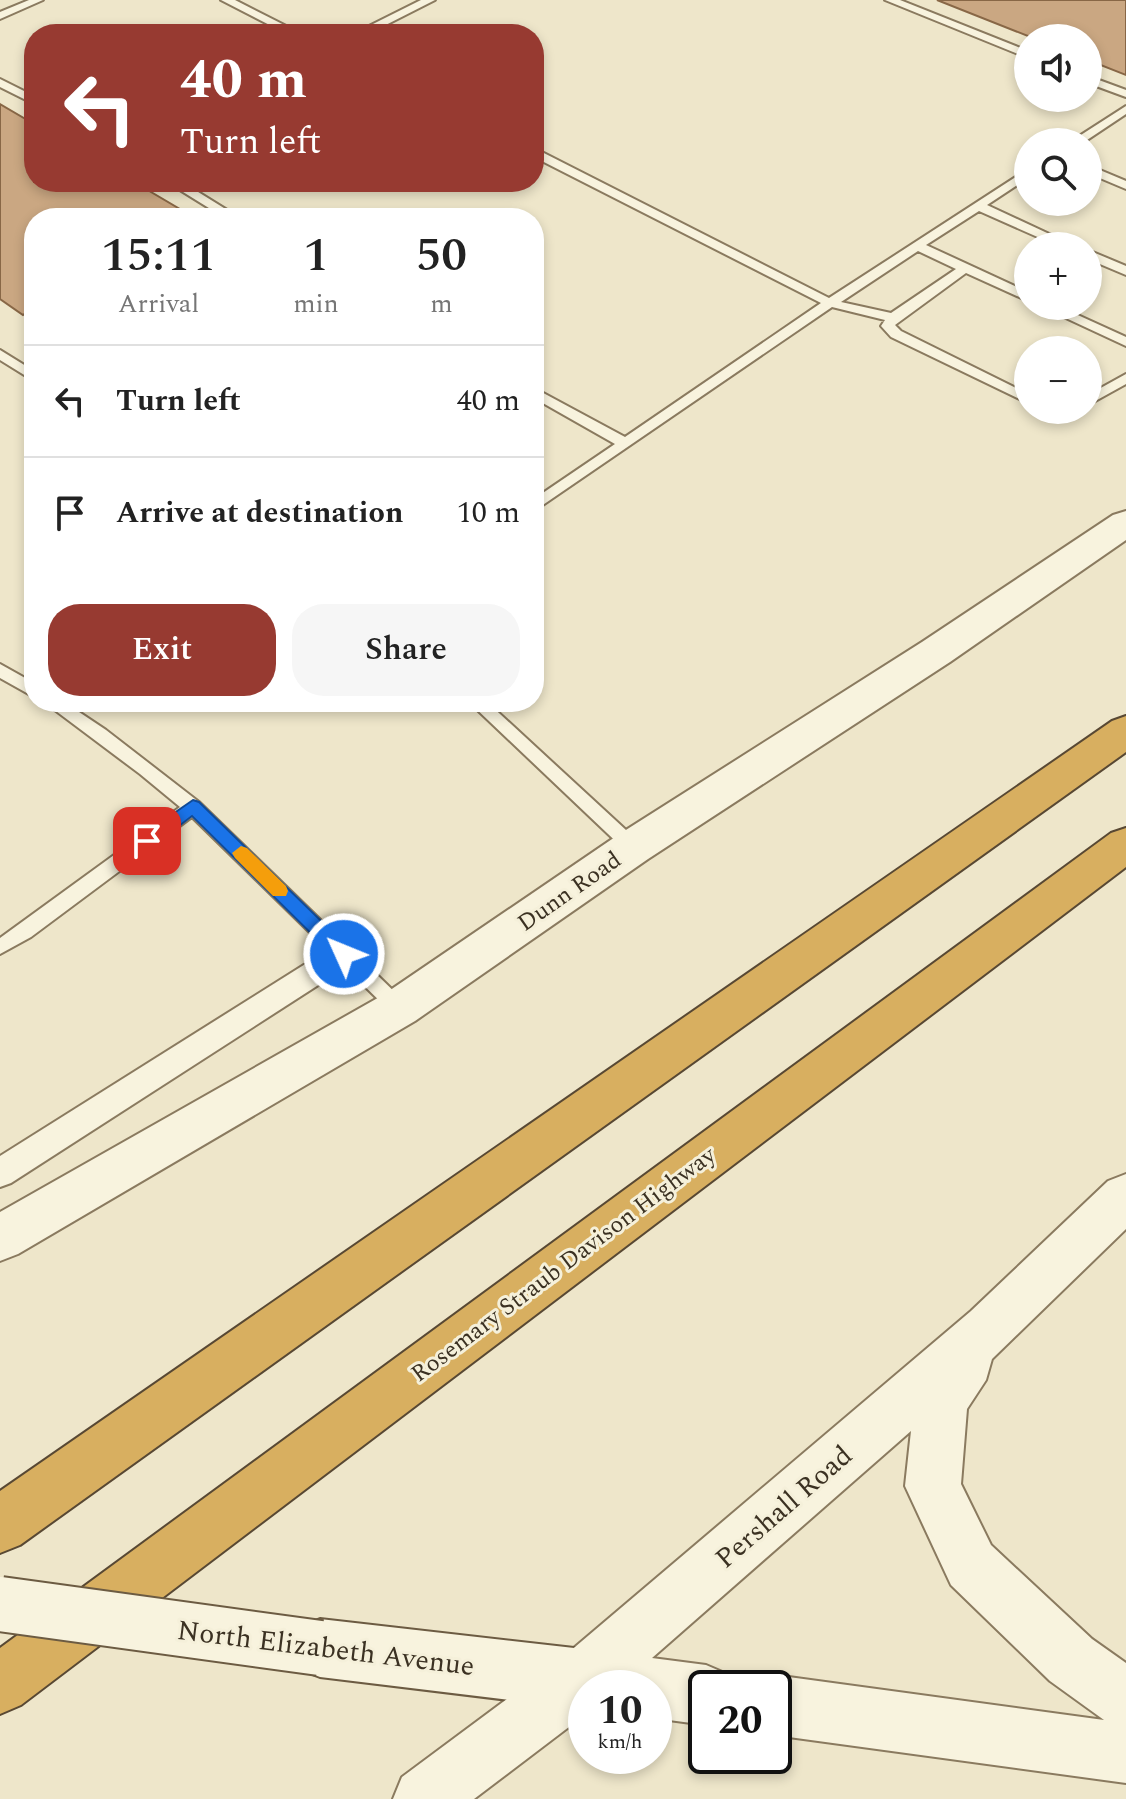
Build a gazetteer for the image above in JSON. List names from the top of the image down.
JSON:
{
  "streets": {
    "highway": ["Rosemary Straub Davison Highway"],
    "street": ["Dunn Road", "Pershall Road", "North Elizabeth Avenue"]
  },
  "page": {
    "map_buttons": ["+", "−"],
    "turn": ["40 m", "Turn left"],
    "eta": [
      "15:11",
      "Arrival",
      "1",
      "min",
      "50",
      "m"
    ],
    "list": [
      {
        "name": "Turn left",
        "value": "40 m"
      },
      {
        "name": "Arrive at destination",
        "value": "10 m"
      }
    ],
    "buttons": ["Exit", "Share"],
    "speed": "10 km/h",
    "limit": "20"
  }
}
